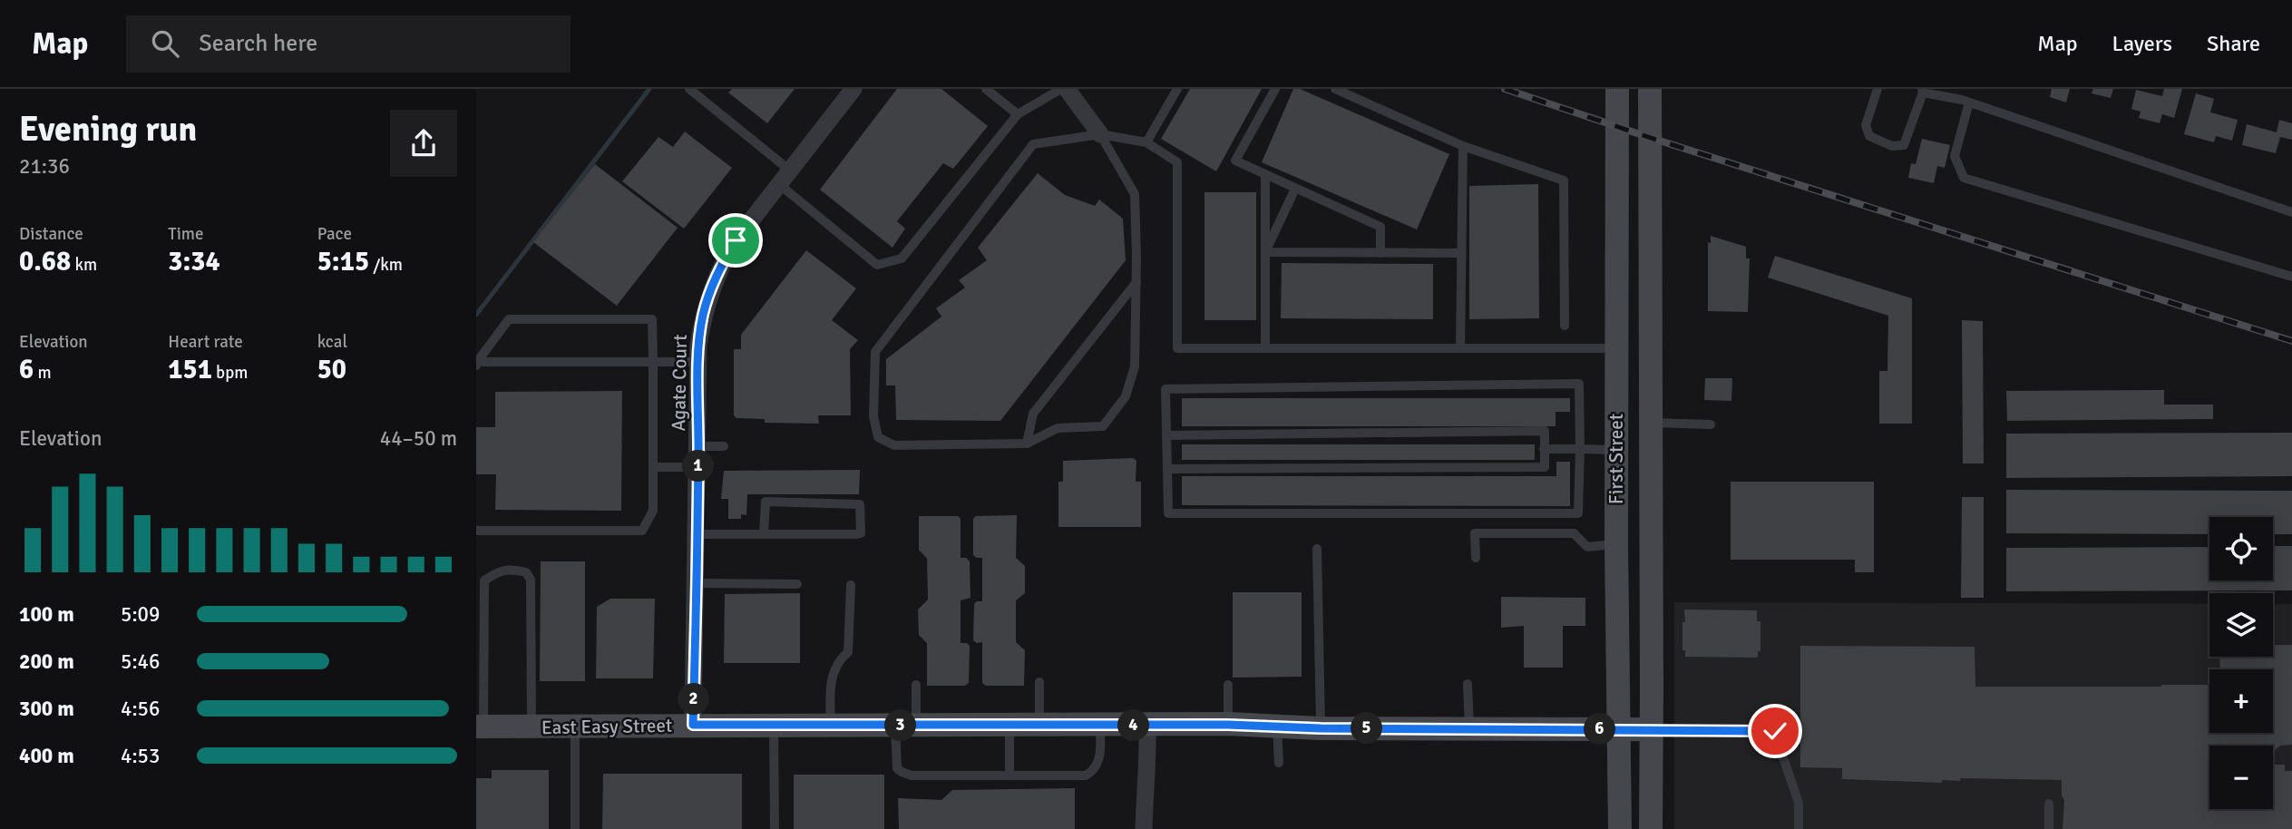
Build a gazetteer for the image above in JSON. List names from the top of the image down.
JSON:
{
  "streets": {
    "main road": ["First Street", "East Easy Street"],
    "street": ["Agate Court"]
  },
  "crossings": [
    ["Agate Court", "East Easy Street"],
    ["First Street", "East Easy Street"]
  ],
  "page": {
    "header": "Map",
    "search": "Search here",
    "nav": ["Map", "Layers", "Share"],
    "heading": ["Evening run", "21:36"],
    "stats": [
      ["Distance", "0.68 km"],
      ["Time", "3:34"],
      ["Pace", "5:15 /km"],
      ["Elevation", "6 m"],
      ["Heart rate", "151 bpm"],
      ["kcal", "50"]
    ],
    "chart": ["Elevation", "44–50 m"],
    "pins": [
      "1",
      "2",
      "3",
      "4",
      "5",
      "6"
    ],
    "map_buttons": ["+", "−"],
    "list": [
      {
        "name": "100 m",
        "note": "5:09"
      },
      {
        "name": "200 m",
        "note": "5:46"
      },
      {
        "name": "300 m",
        "note": "4:56"
      },
      {
        "name": "400 m",
        "note": "4:53"
      }
    ]
  }
}
